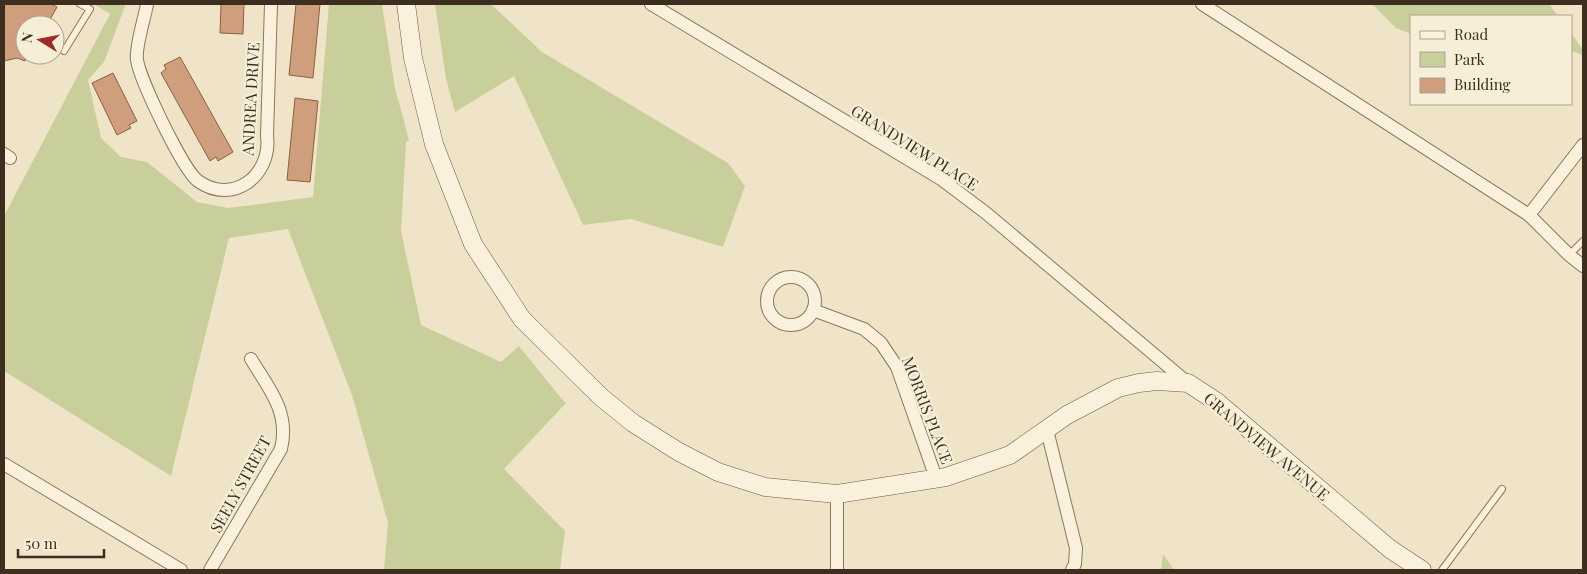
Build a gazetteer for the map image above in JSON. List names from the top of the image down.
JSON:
{
  "streets": {
    "main road": ["GRANDVIEW AVENUE"],
    "street": [
      "ANDREA DRIVE",
      "GRANDVIEW PLACE",
      "MORRIS PLACE",
      "SEELY STREET"
    ]
  },
  "crossings": [
    ["GRANDVIEW PLACE", "GRANDVIEW AVENUE"],
    ["MORRIS PLACE", "GRANDVIEW AVENUE"]
  ],
  "legend": ["Road", "Park", "Building"],
  "scale_bar": "50 m",
  "north": "left"
}
